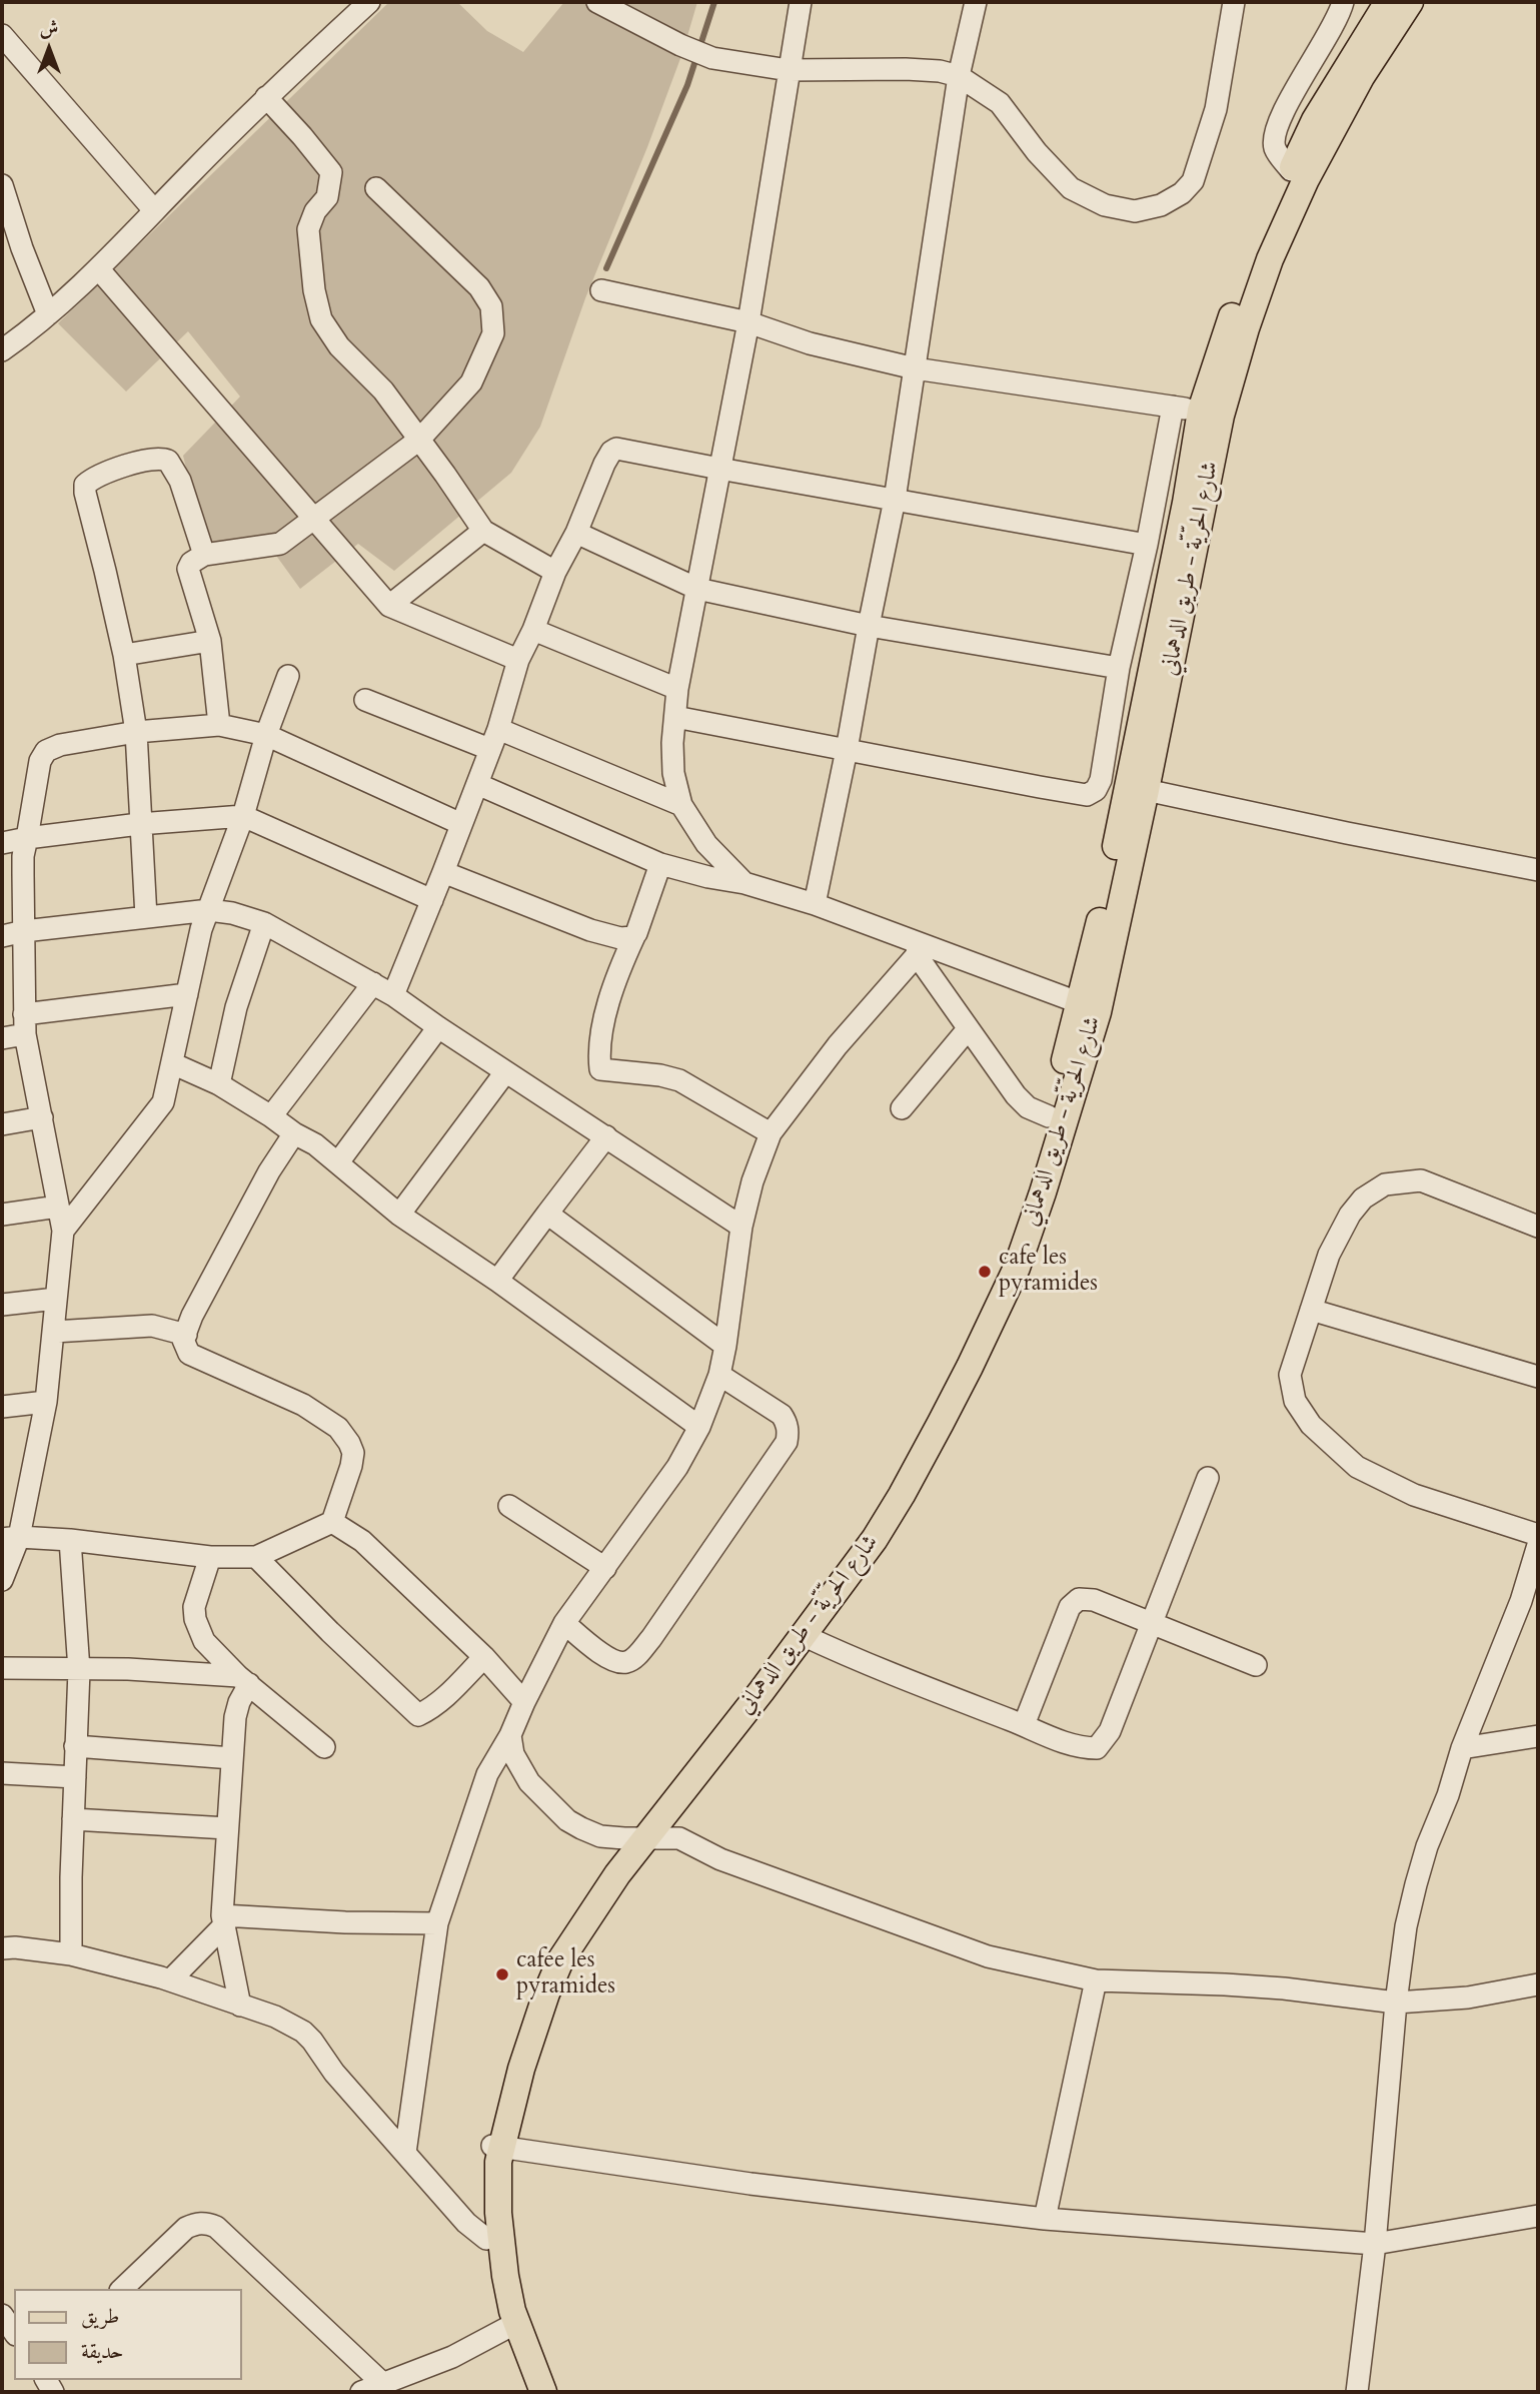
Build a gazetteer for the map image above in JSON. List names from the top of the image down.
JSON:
{
  "streets": {
    "main road": ["شارع الحرّيّة - طريق الدهماني"]
  },
  "places": ["cafe les pyramides", "cafee les pyramides"],
  "legend": ["طريق", "حديقة"],
  "north": "top"
}
